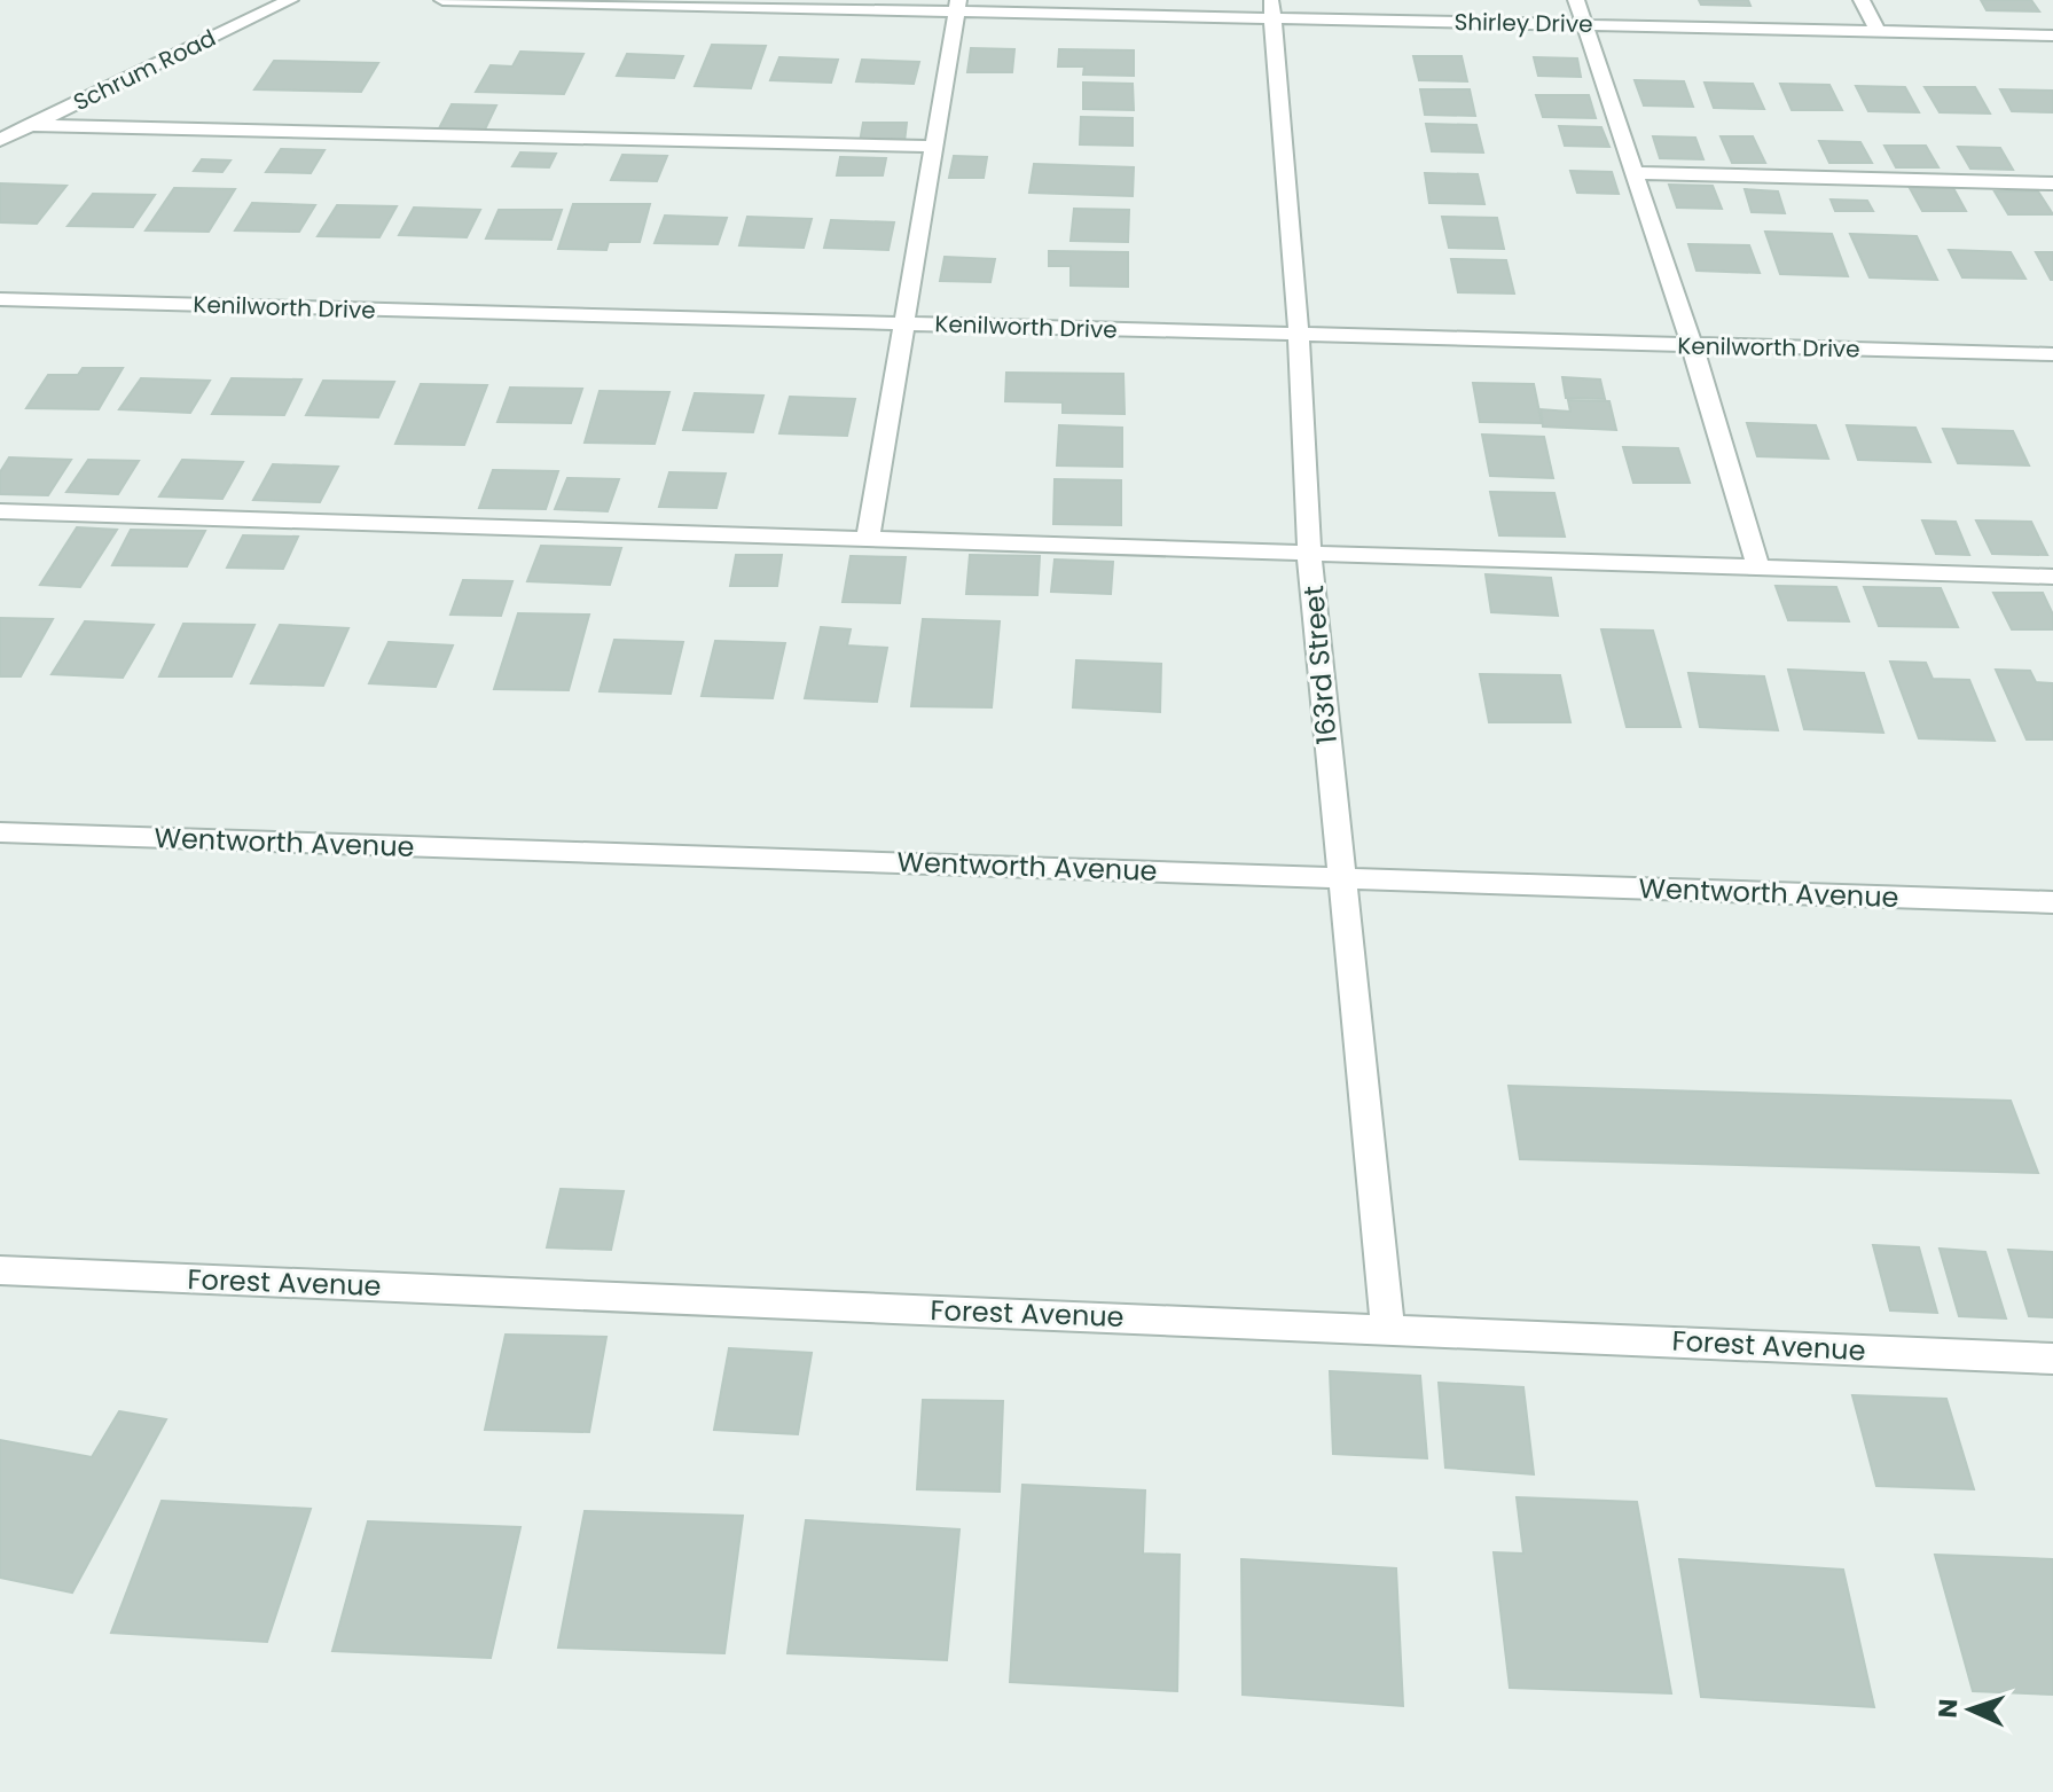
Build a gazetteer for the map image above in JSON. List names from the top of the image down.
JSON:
{
  "streets": {
    "street": [
      "Shirley Drive",
      "Schrum Road",
      "Kenilworth Drive",
      "163rd Street",
      "Wentworth Avenue",
      "Forest Avenue"
    ]
  },
  "crossings": [
    ["Shirley Drive", "163rd Street"],
    ["Kenilworth Drive", "163rd Street"],
    ["163rd Street", "Wentworth Avenue"],
    ["163rd Street", "Forest Avenue"]
  ],
  "north": "left"
}
